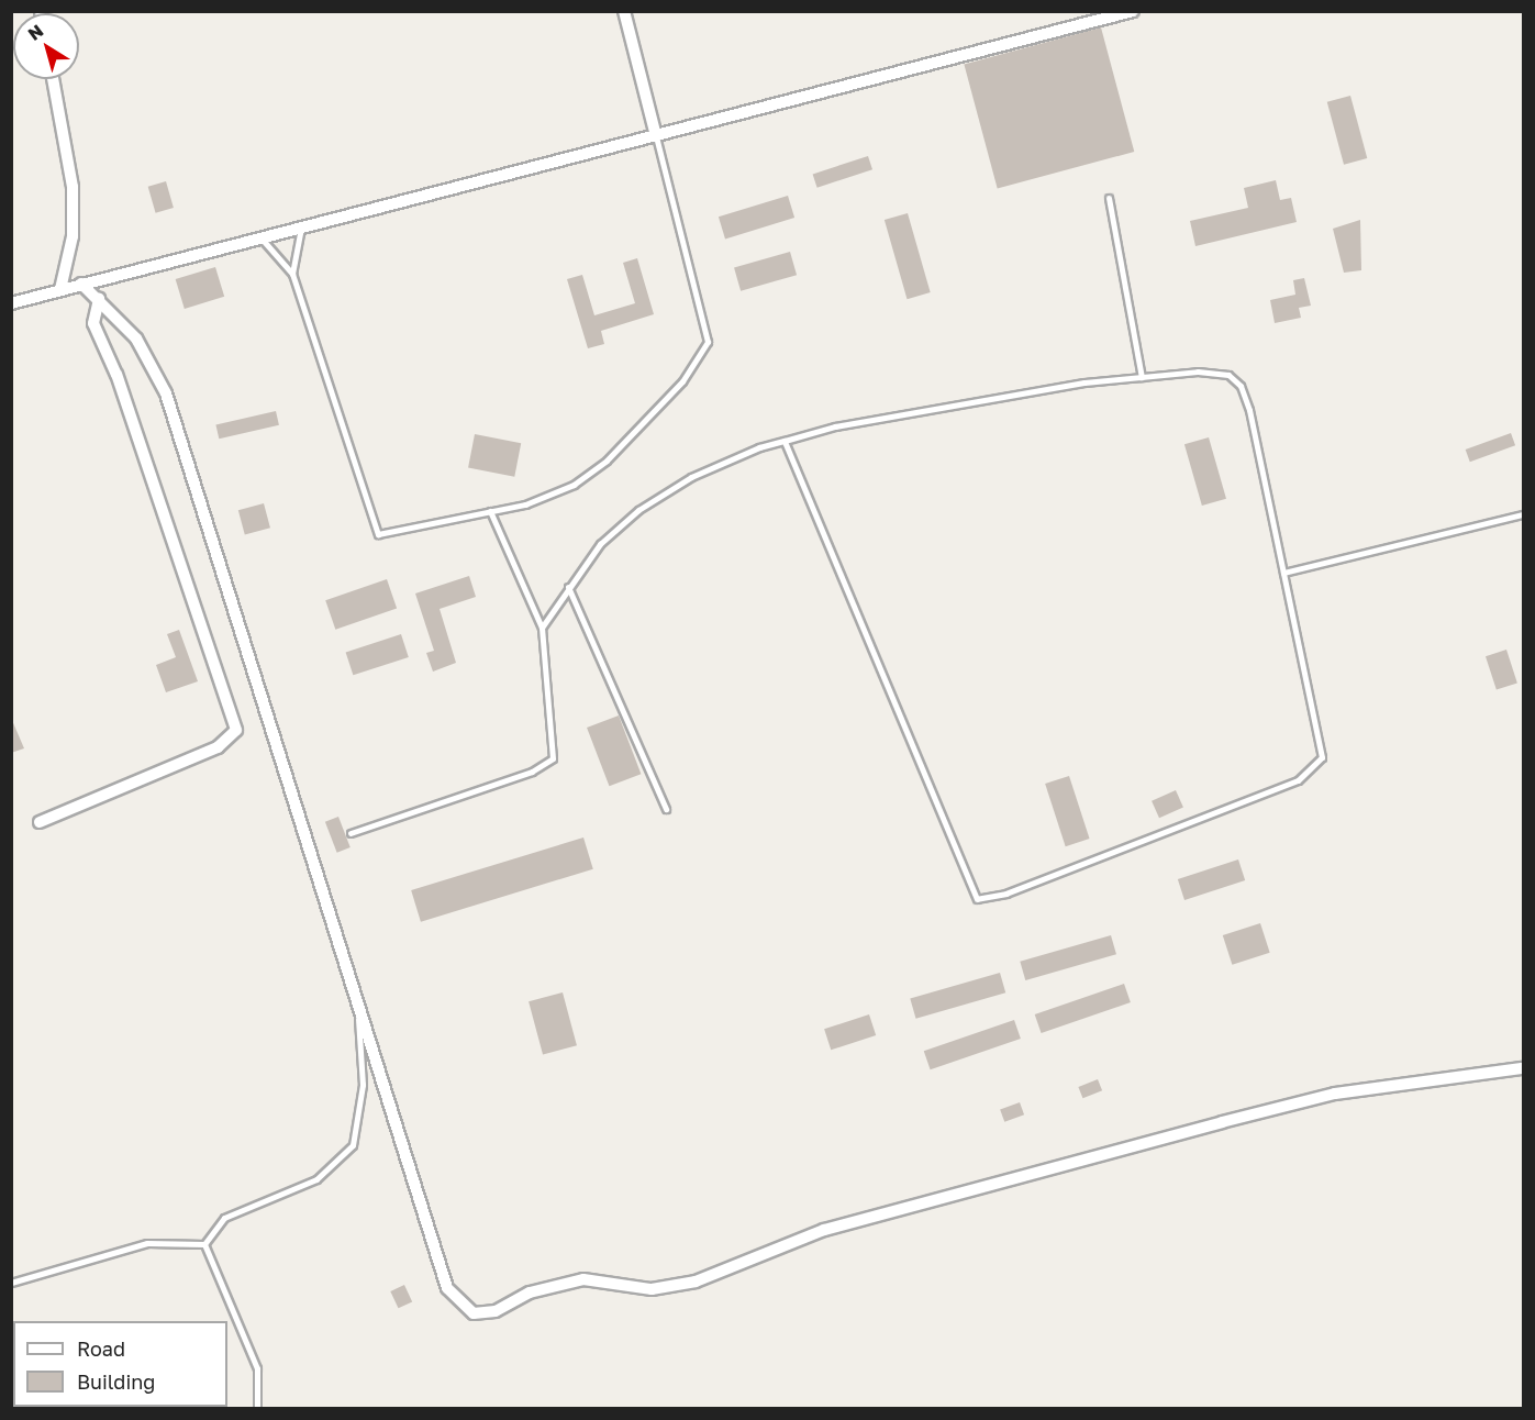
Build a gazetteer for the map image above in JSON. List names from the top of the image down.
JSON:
{
  "legend": ["Road", "Building"],
  "north": "top left"
}
